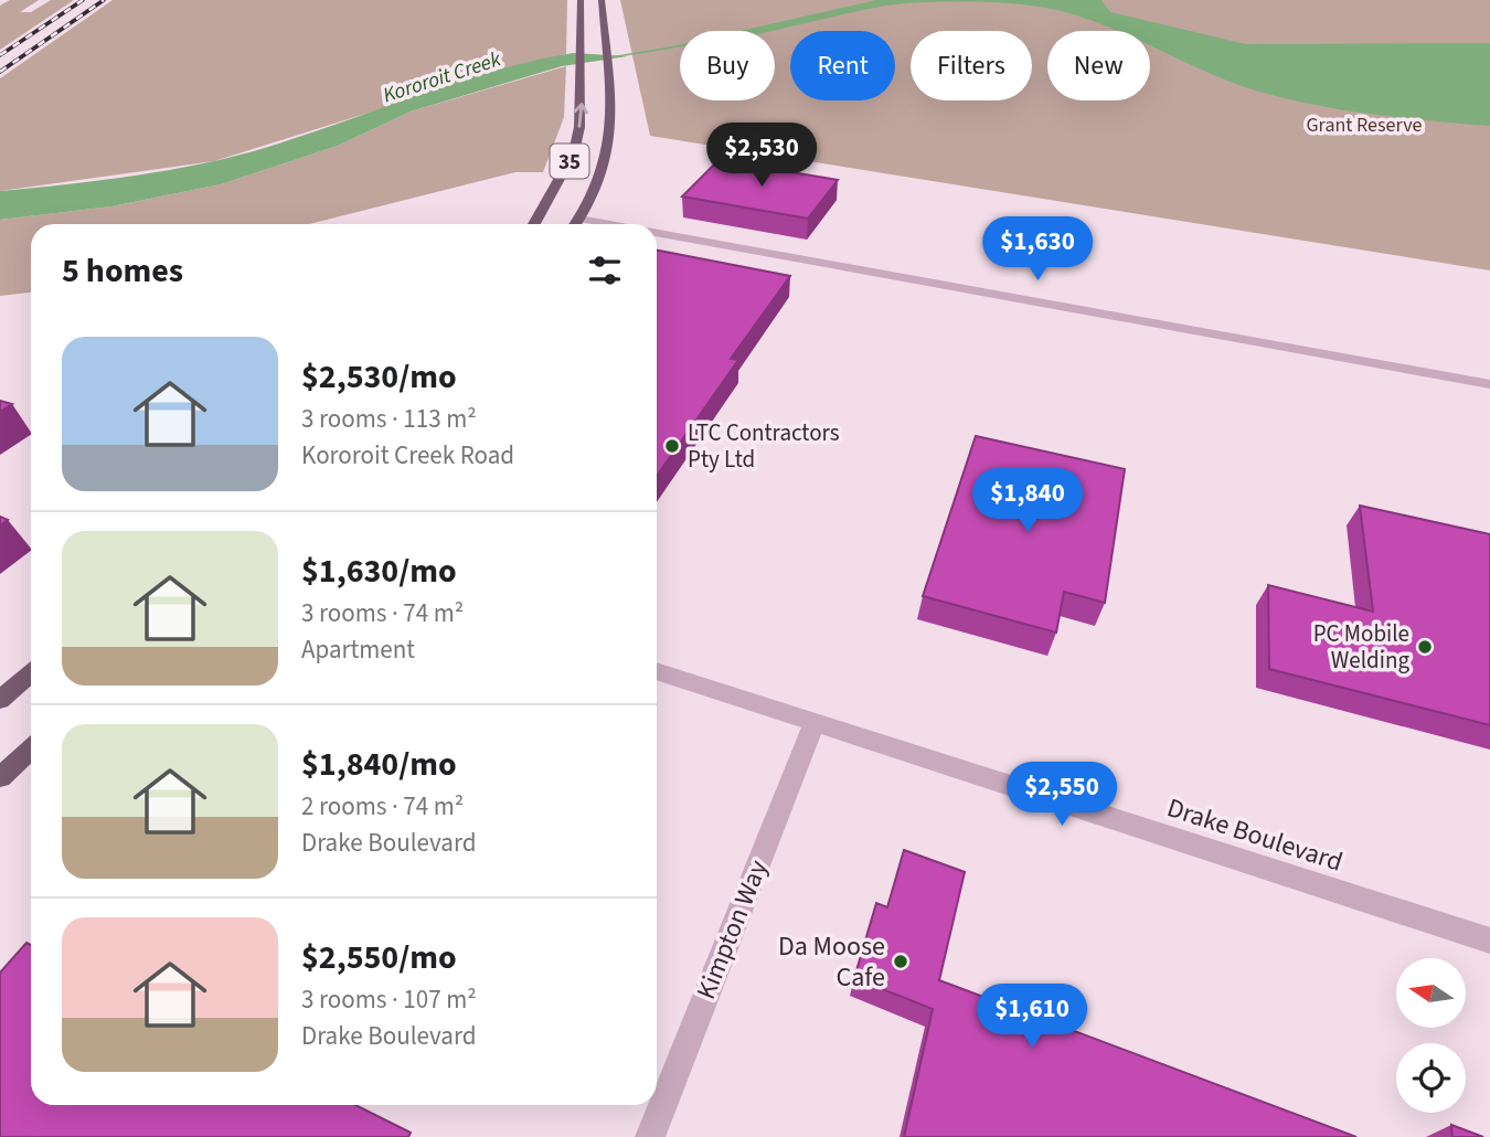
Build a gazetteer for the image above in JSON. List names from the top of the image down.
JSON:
{
  "streets": {
    "main road": ["35"],
    "street": ["Drake Boulevard", "Kimpton Way"]
  },
  "crossings": [
    ["Drake Boulevard", "Kimpton Way"]
  ],
  "water": ["Kororoit Creek"],
  "parks": ["Grant Reserve"],
  "places": ["LTC Contractors Pty Ltd", "PC Mobile Welding", "Da Moose Cafe"],
  "north": "left",
  "page": {
    "chip": [
      "Buy",
      "Rent",
      "Filters",
      "New"
    ],
    "price": [
      "$2,530",
      "$1,630",
      "$1,840",
      "$2,550",
      "$1,610"
    ],
    "heading": "5 homes",
    "list": [
      {
        "name": "$2,530/mo",
        "note": "3 rooms · 113 m² · Kororoit Creek Road"
      },
      {
        "name": "$1,630/mo",
        "note": "3 rooms · 74 m² · Apartment"
      },
      {
        "name": "$1,840/mo",
        "note": "2 rooms · 74 m² · Drake Boulevard"
      },
      {
        "name": "$2,550/mo",
        "note": "3 rooms · 107 m² · Drake Boulevard"
      }
    ]
  }
}
